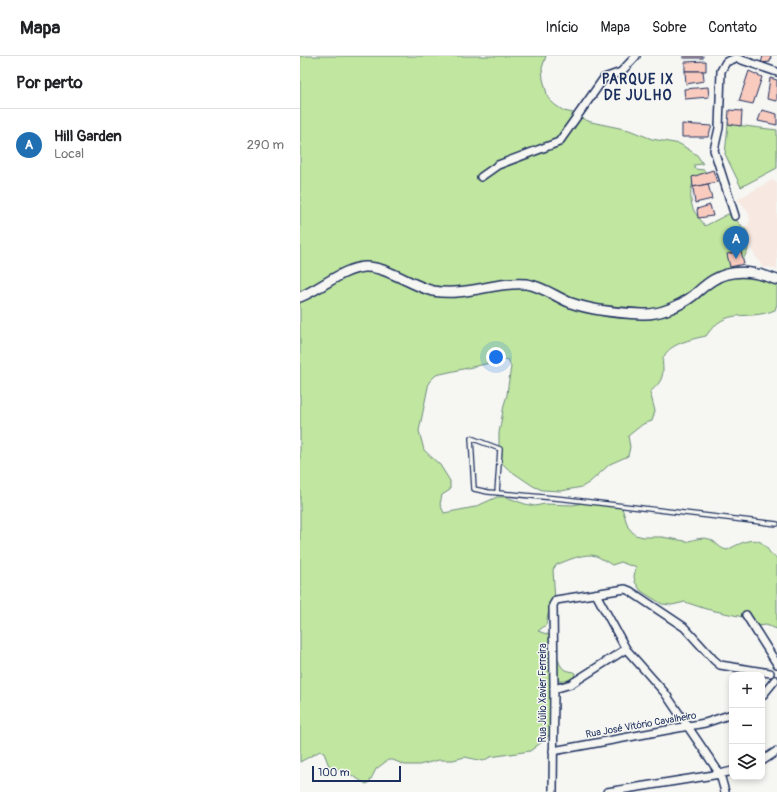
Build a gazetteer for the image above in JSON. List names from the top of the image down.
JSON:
{
  "streets": {
    "street": ["Rua Júlio Xavier Ferreira", "Rua José Vitório Cavalheiro"]
  },
  "crossings": [
    ["Rua Júlio Xavier Ferreira", "Rua José Vitório Cavalheiro"]
  ],
  "districts": ["PARQUE IX DE JULHO"],
  "scale_bar": "100 m",
  "page": {
    "header": "Mapa",
    "nav": [
      "Início",
      "Mapa",
      "Sobre",
      "Contato"
    ],
    "heading": "Por perto",
    "list": [
      {
        "mark": "A",
        "name": "Hill Garden",
        "note": "Local",
        "value": "290 m"
      }
    ],
    "pins": "A",
    "map_buttons": ["+", "−"],
    "scale": "100 m"
  }
}
